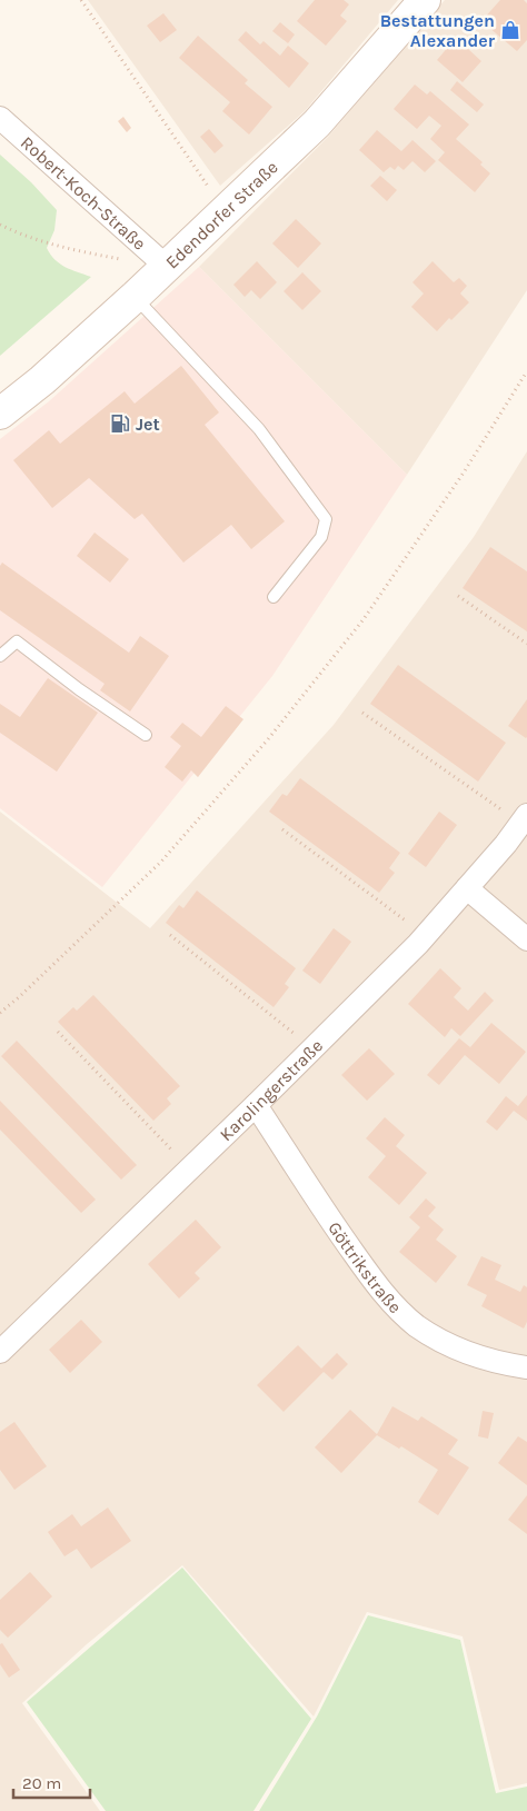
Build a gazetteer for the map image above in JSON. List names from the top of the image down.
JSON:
{
  "streets": {
    "street": [
      "Robert-Koch-Straße",
      "Edendorfer Straße",
      "Karolingerstraße",
      "Göttrikstraße"
    ]
  },
  "crossings": [
    ["Robert-Koch-Straße", "Edendorfer Straße"],
    ["Karolingerstraße", "Göttrikstraße"]
  ],
  "places": {
    "shop": ["Bestattungen Alexander"],
    "fuel station": ["Jet"]
  },
  "scale_bar": "20 m"
}
